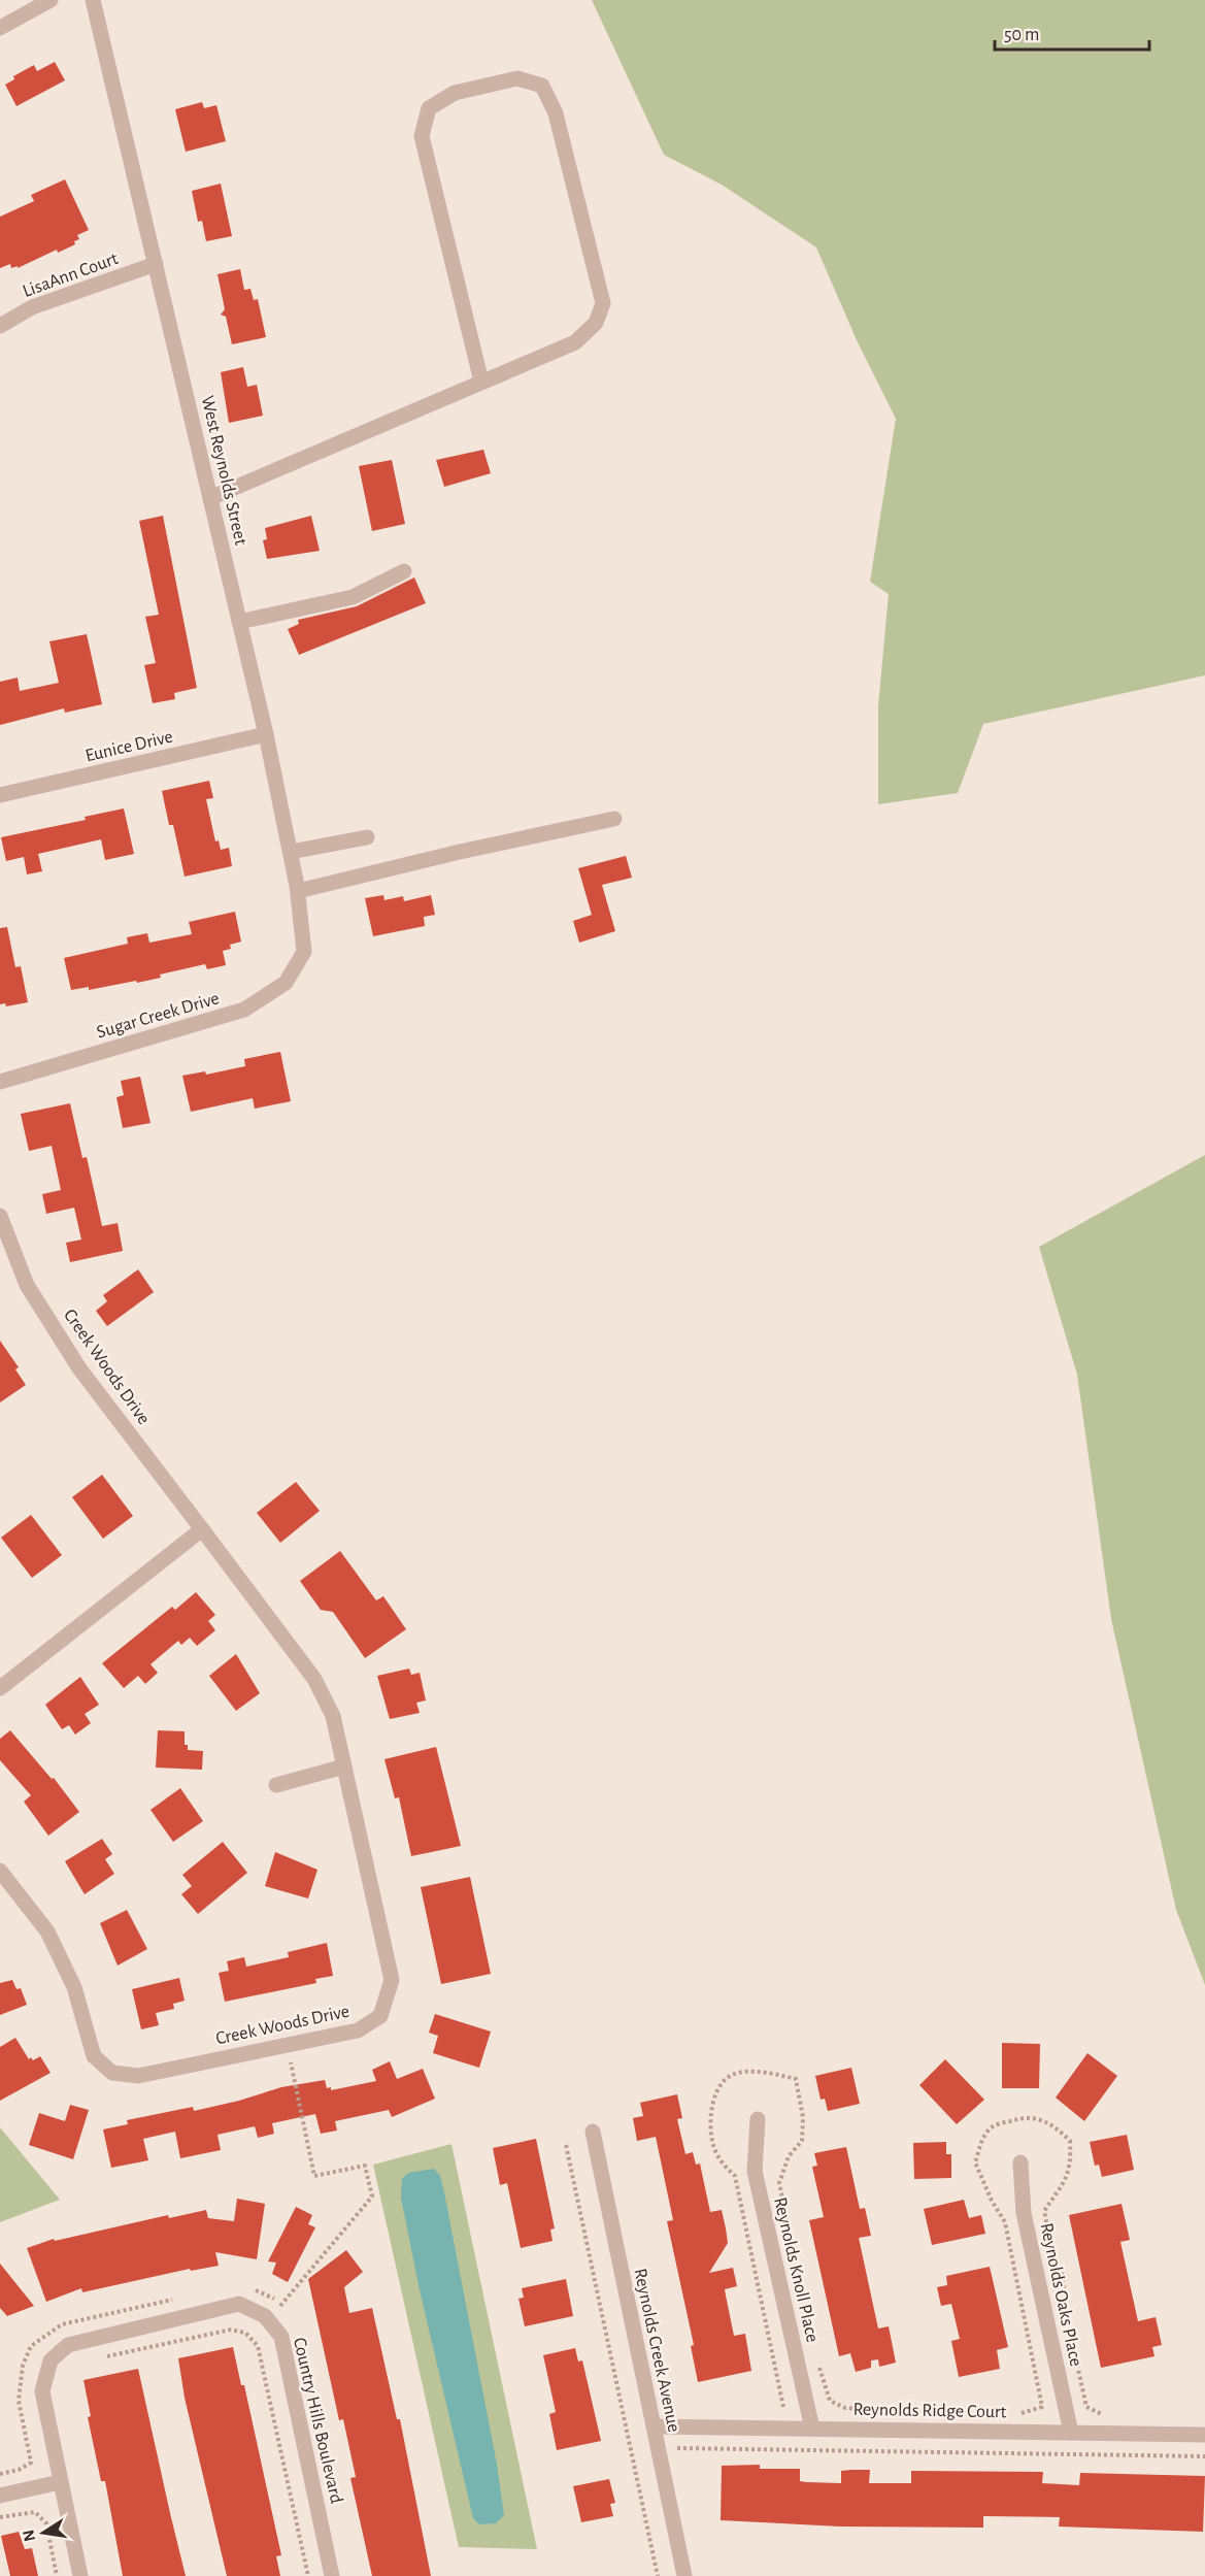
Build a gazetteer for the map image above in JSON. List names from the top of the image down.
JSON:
{
  "streets": {
    "street": [
      "LisaAnn Court",
      "West Reynolds Street",
      "Eunice Drive",
      "Sugar Creek Drive",
      "Creek Woods Drive",
      "Reynolds Knoll Place",
      "Reynolds Oaks Place",
      "Reynolds Creek Avenue",
      "Reynolds Ridge Court",
      "Country Hills Boulevard"
    ]
  },
  "crossings": [
    ["LisaAnn Court", "West Reynolds Street"],
    ["West Reynolds Street", "Eunice Drive"],
    ["West Reynolds Street", "Sugar Creek Drive"],
    ["Reynolds Knoll Place", "Reynolds Ridge Court"],
    ["Reynolds Oaks Place", "Reynolds Ridge Court"],
    ["Reynolds Creek Avenue", "Reynolds Ridge Court"]
  ],
  "scale_bar": "50 m",
  "north": "left"
}
